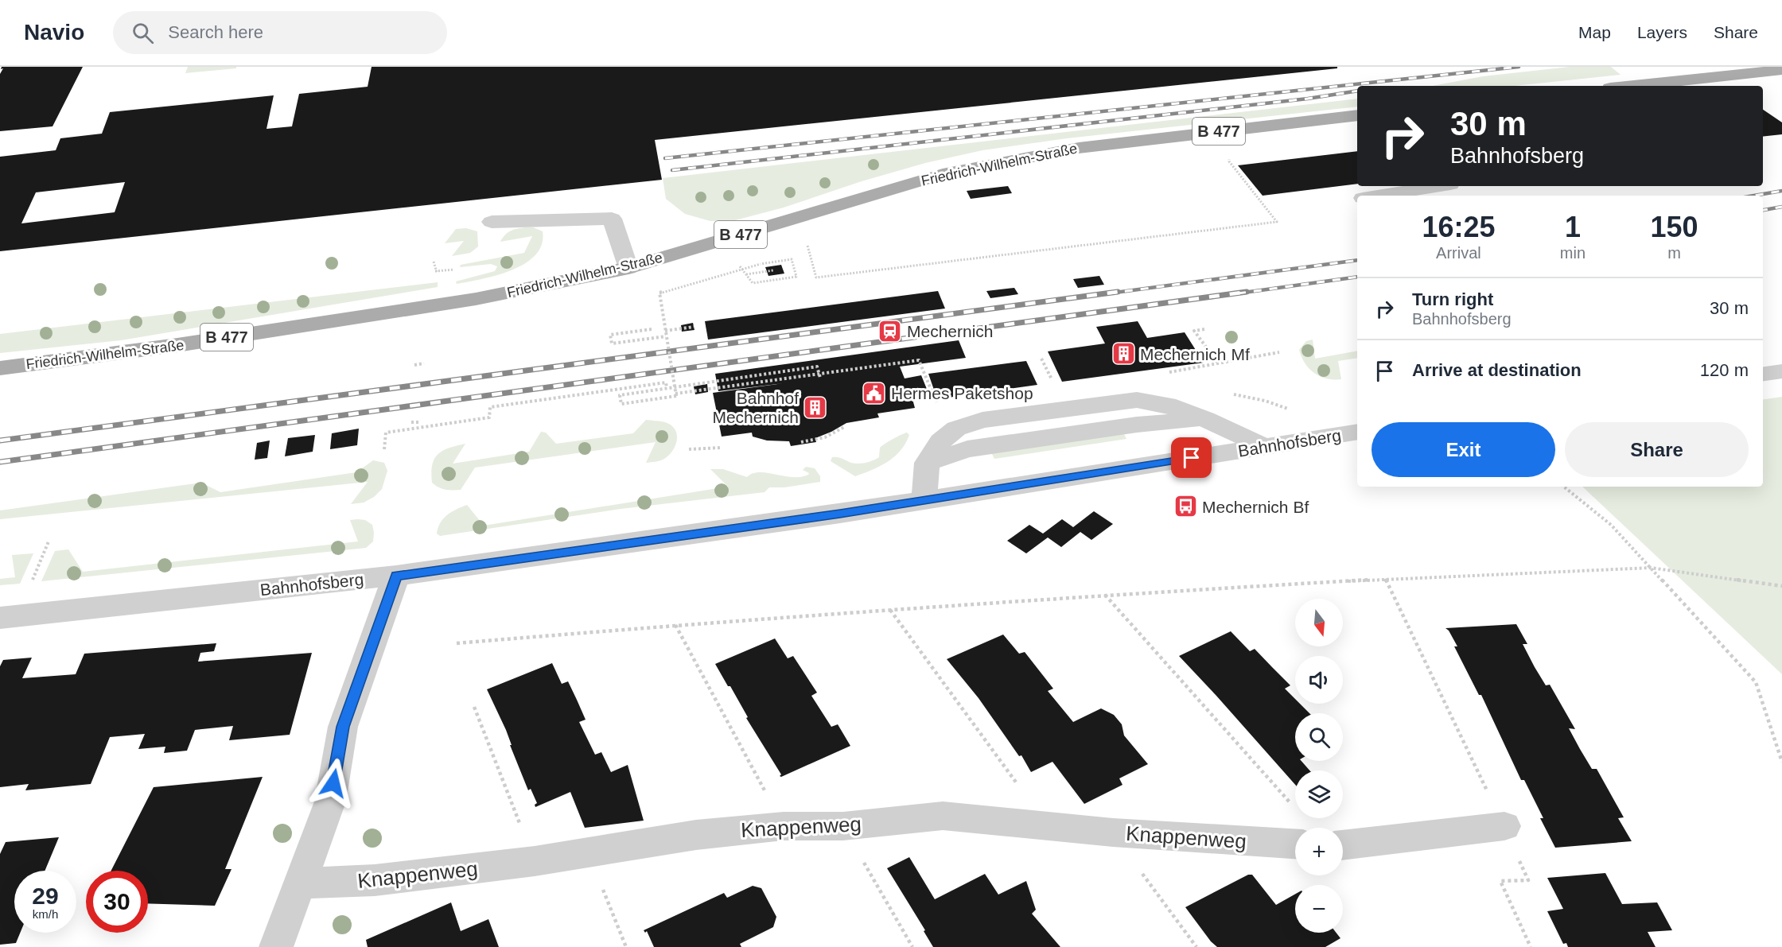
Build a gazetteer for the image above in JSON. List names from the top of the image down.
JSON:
{
  "streets": {
    "main road": ["B 477", "Friedrich-Wilhelm-Straße"],
    "street": ["Bahnhofsberg", "Knappenweg"]
  },
  "places": {
    "station": ["Mechernich"],
    "building": ["Mechernich Mf", "Bahnhof Mechernich"],
    "public building": ["Hermes Paketshop"],
    "bus stop": ["Mechernich Bf"]
  },
  "north": "bottom",
  "page": {
    "header": "Navio",
    "search": "Search here",
    "nav": ["Map", "Layers", "Share"],
    "turn": ["30 m", "Bahnhofsberg"],
    "eta": [
      "16:25",
      "Arrival",
      "1",
      "min",
      "150",
      "m"
    ],
    "list": [
      {
        "name": "Turn right",
        "note": "Bahnhofsberg",
        "value": "30 m"
      },
      {
        "name": "Arrive at destination",
        "value": "120 m"
      }
    ],
    "buttons": ["Exit", "Share"],
    "map_buttons": ["+", "−"],
    "speed": "29 km/h",
    "limit": "30"
  }
}
